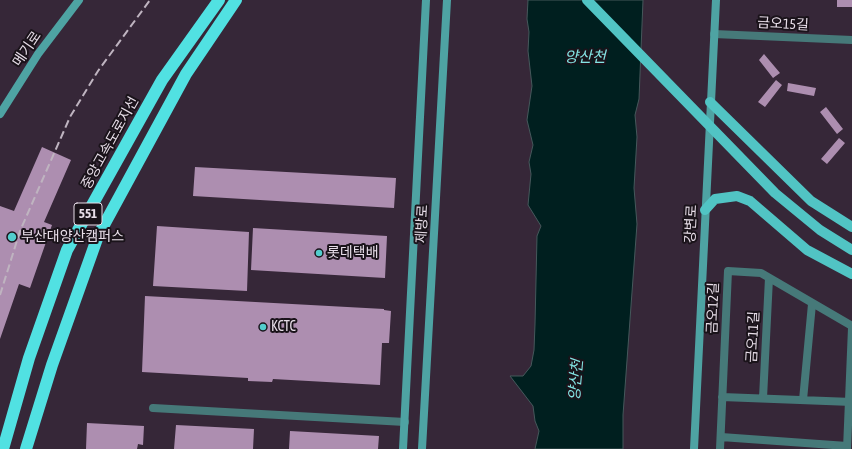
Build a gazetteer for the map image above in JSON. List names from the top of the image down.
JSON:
{
  "streets": {
    "highway": ["중앙고속도로지선", "551"],
    "street": [
      "금오15길",
      "메기로",
      "제방로",
      "강변로",
      "금오12길",
      "금오11길"
    ]
  },
  "crossings": [
    ["금오15길", "강변로"],
    ["금오12길", "금오11길"]
  ],
  "water": ["양산천"],
  "places": ["부산대양산캠퍼스", "롯데택배", "KCTC"]
}
